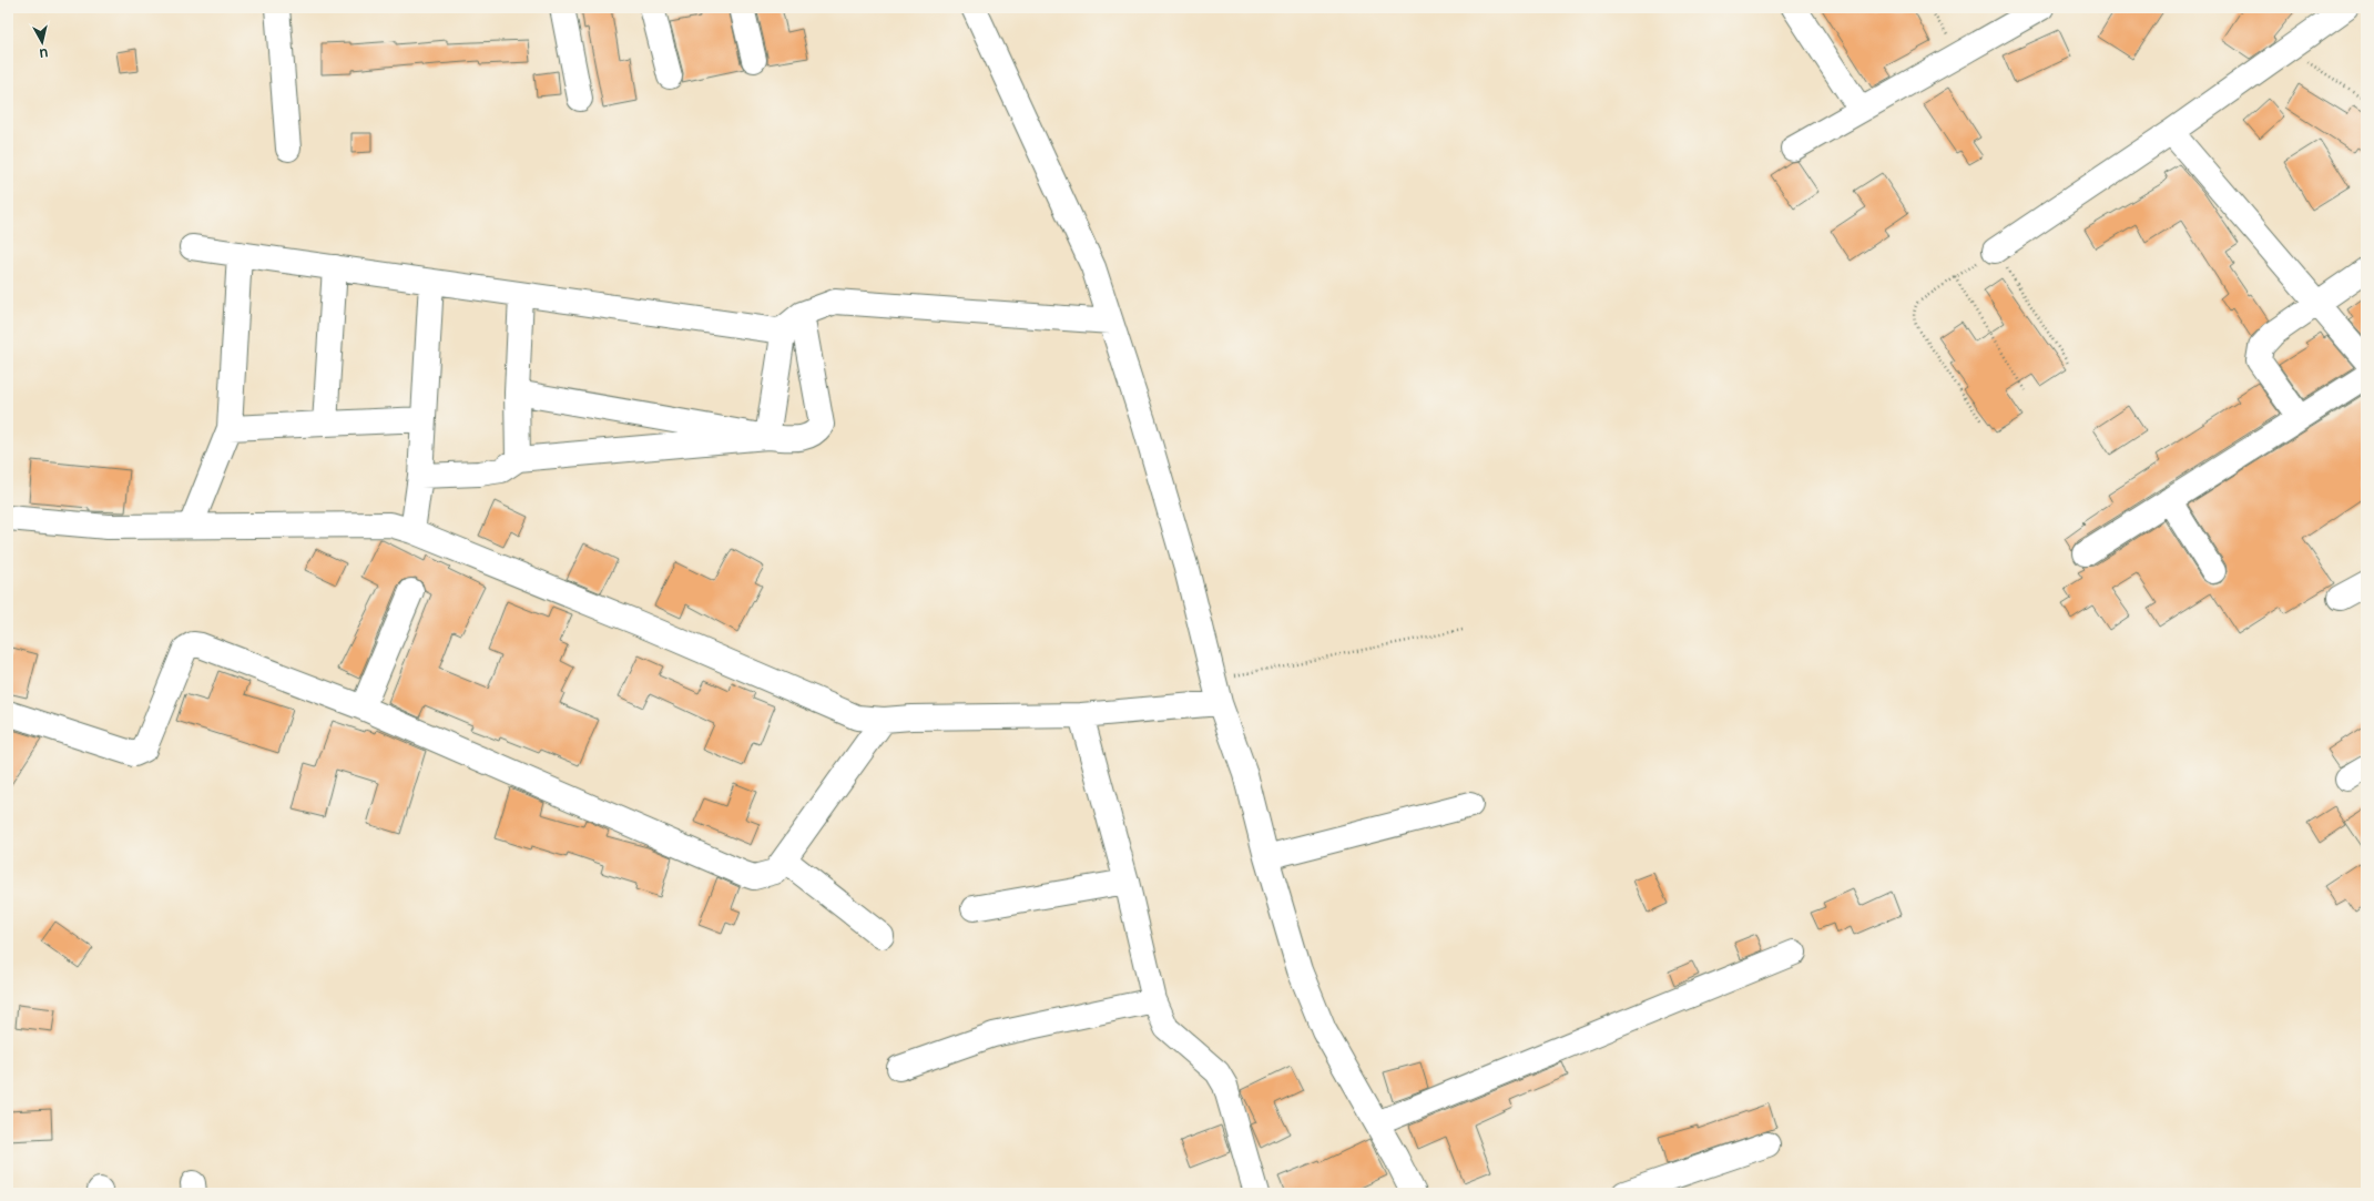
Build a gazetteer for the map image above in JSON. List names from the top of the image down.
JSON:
{
  "north": "bottom"
}
